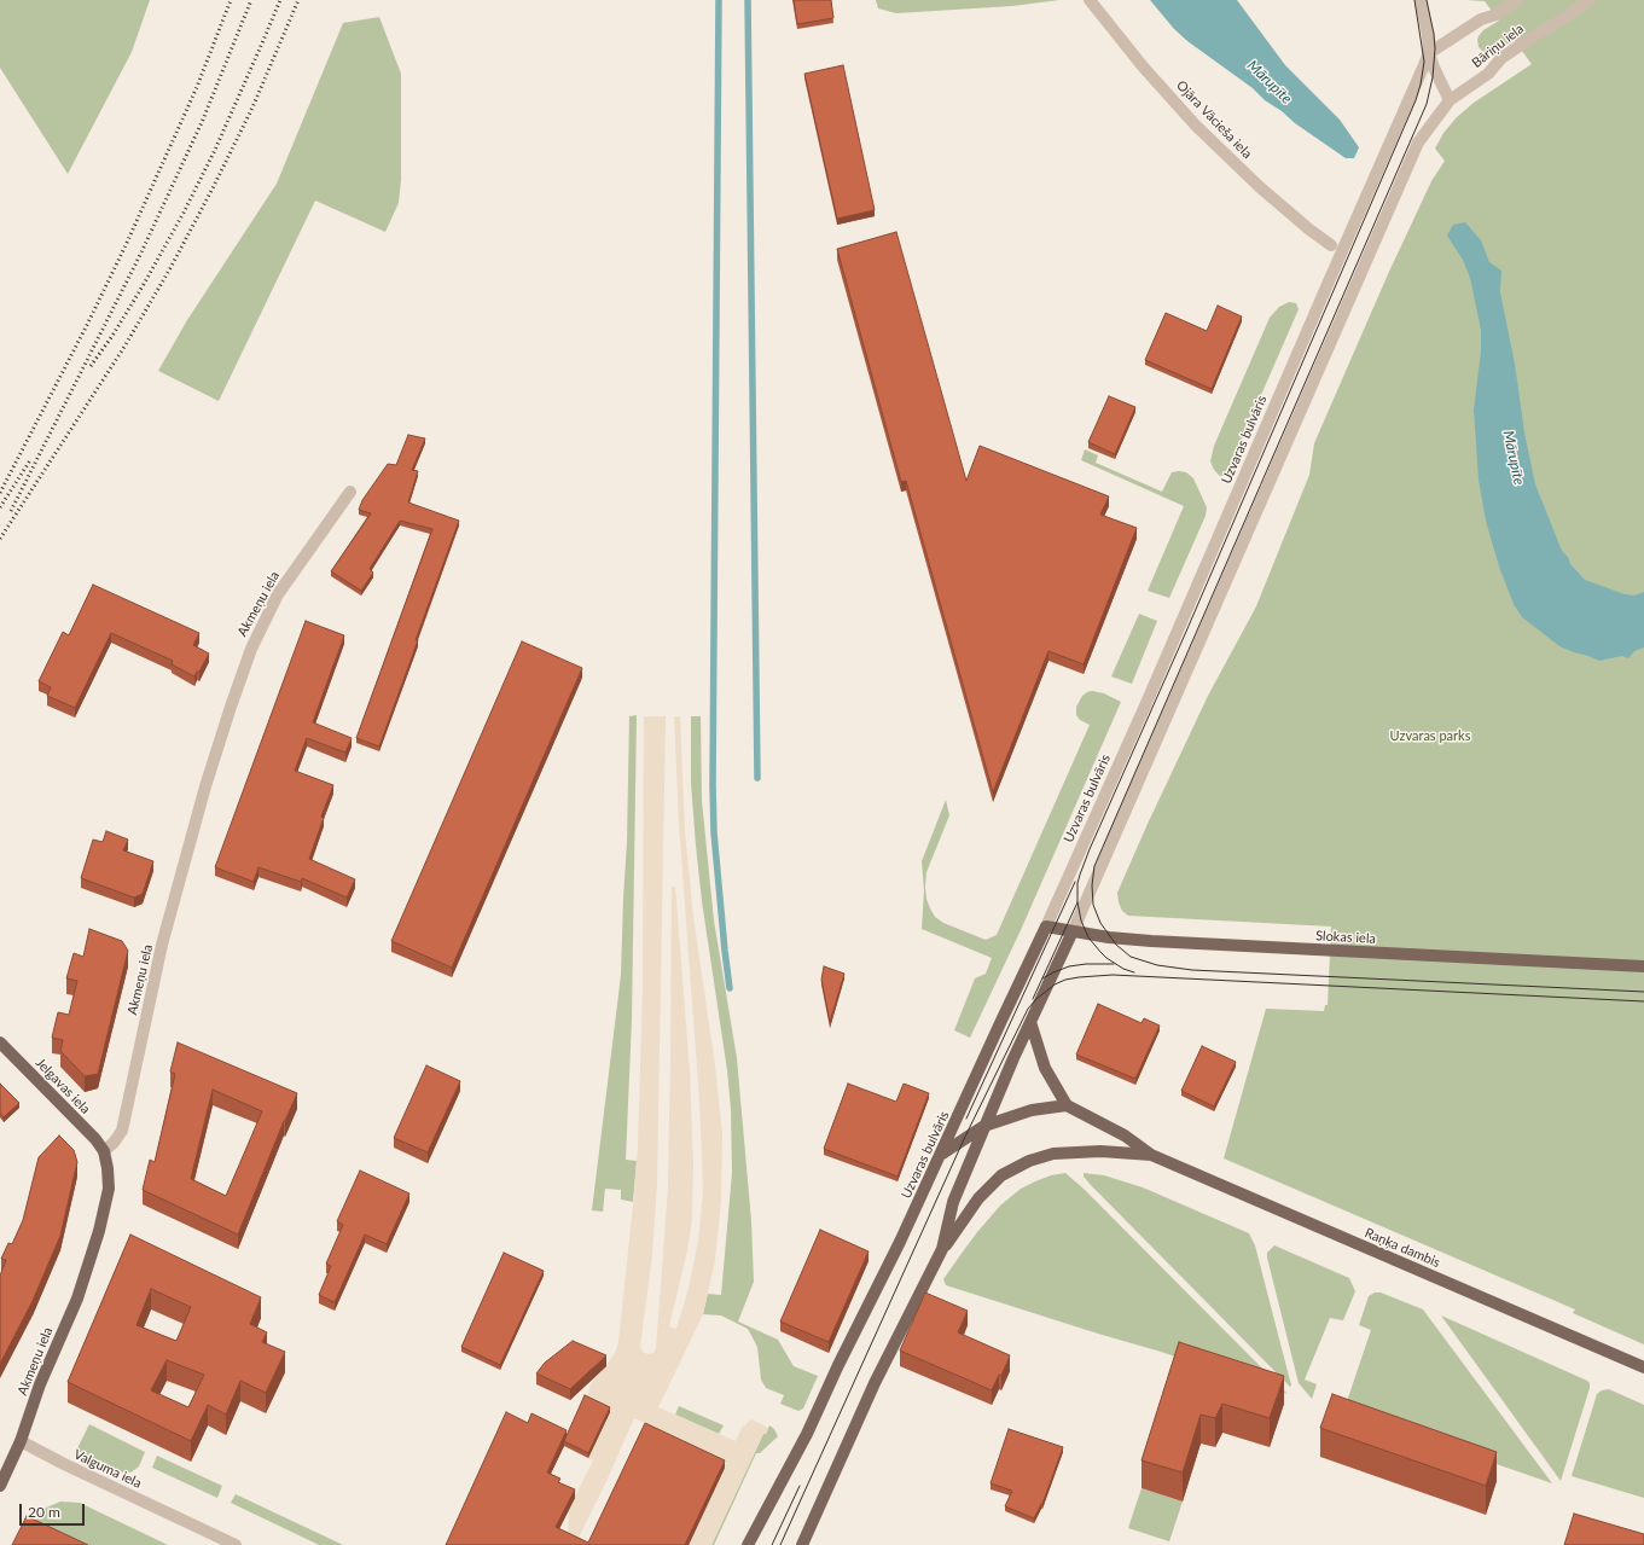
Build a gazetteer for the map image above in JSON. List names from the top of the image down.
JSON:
{
  "streets": {
    "main road": [
      "Uzvaras bulvāris",
      "Akmeņu iela",
      "Slokas iela",
      "Jelgavas iela",
      "Raņķa dambis"
    ],
    "street": ["Bāriņu iela", "Ojāra Vācieša iela", "Valguma iela"]
  },
  "crossings": [
    ["Bāriņu iela", "Uzvaras bulvāris"],
    ["Uzvaras bulvāris", "Slokas iela"],
    ["Akmeņu iela", "Jelgavas iela"],
    ["Akmeņu iela", "Valguma iela"]
  ],
  "water": ["Mārupīte"],
  "parks": ["Uzvaras parks"],
  "scale_bar": "20 m"
}
